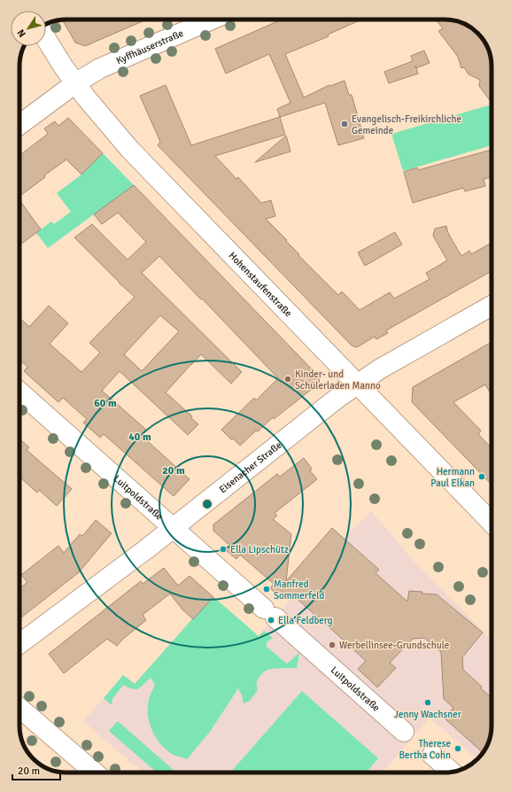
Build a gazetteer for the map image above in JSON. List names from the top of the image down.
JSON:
{
  "streets": {
    "street": [
      "Kyffhäuserstraße",
      "Hohenstaufenstraße",
      "Eisenacher Straße",
      "Luitpoldstraße"
    ]
  },
  "crossings": [
    ["Kyffhäuserstraße", "Hohenstaufenstraße"],
    ["Hohenstaufenstraße", "Eisenacher Straße"],
    ["Eisenacher Straße", "Luitpoldstraße"]
  ],
  "places": [
    "Evangelisch-Freikirchliche Gemeinde",
    "Kinder- und Schülerladen Manno",
    "Hermann Paul Elkan",
    "Ella Lipschütz",
    "Manfred Sommerfeld",
    "Ella Feldberg",
    "Werbellinsee-Grundschule",
    "Jenny Wachsner",
    "Therese Bertha Cohn"
  ],
  "scale_bar": "20 m",
  "north": "bottom left",
  "rings": ["60 m", "40 m", "20 m"]
}
